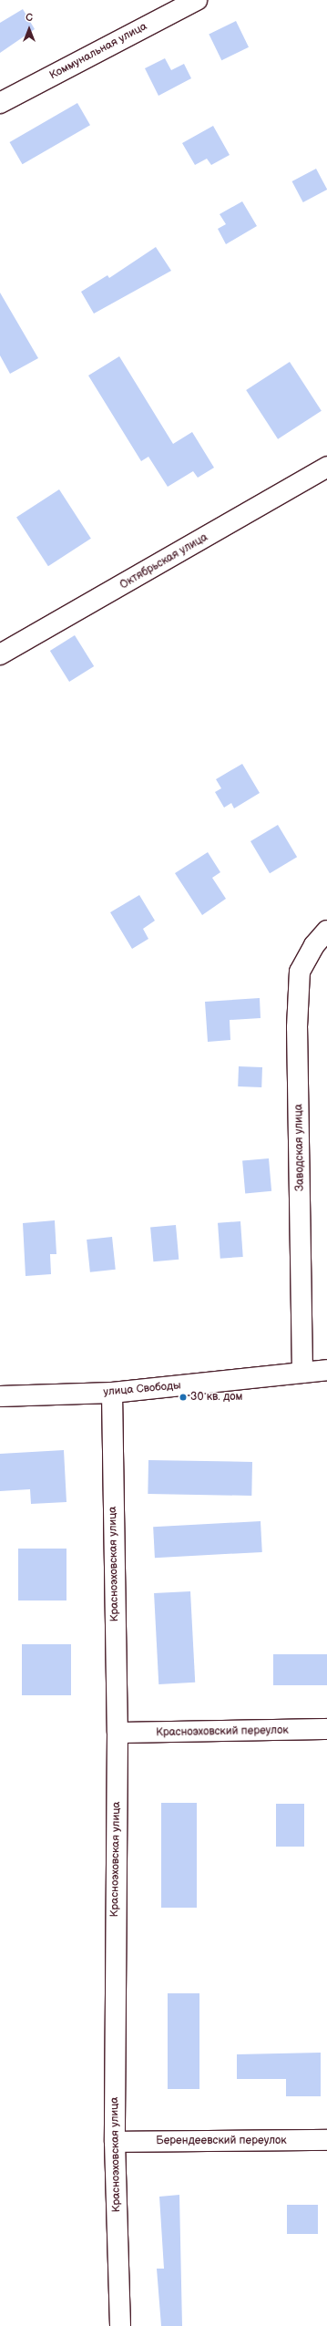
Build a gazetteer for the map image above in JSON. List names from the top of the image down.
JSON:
{
  "streets": {
    "street": [
      "Коммунальная улица",
      "Октябрьская улица",
      "Заводская улица",
      "улица Свободы",
      "Красноэховская улица",
      "Красноэховский переулок",
      "Берендеевский переулок"
    ]
  },
  "crossings": [
    ["Заводская улица", "улица Свободы"],
    ["улица Свободы", "Красноэховская улица"],
    ["Красноэховская улица", "Красноэховский переулок"],
    ["Красноэховская улица", "Берендеевский переулок"]
  ],
  "places": ["30 кв. дом"],
  "north": "top"
}
